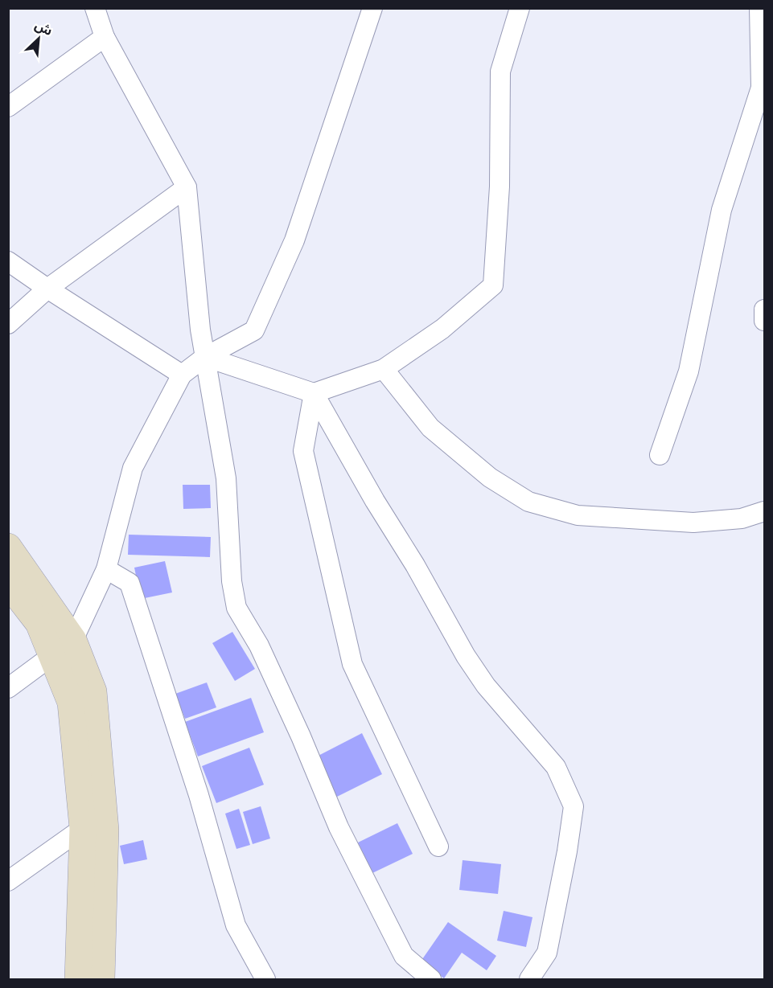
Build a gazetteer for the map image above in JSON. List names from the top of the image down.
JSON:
{
  "north": "top right"
}
